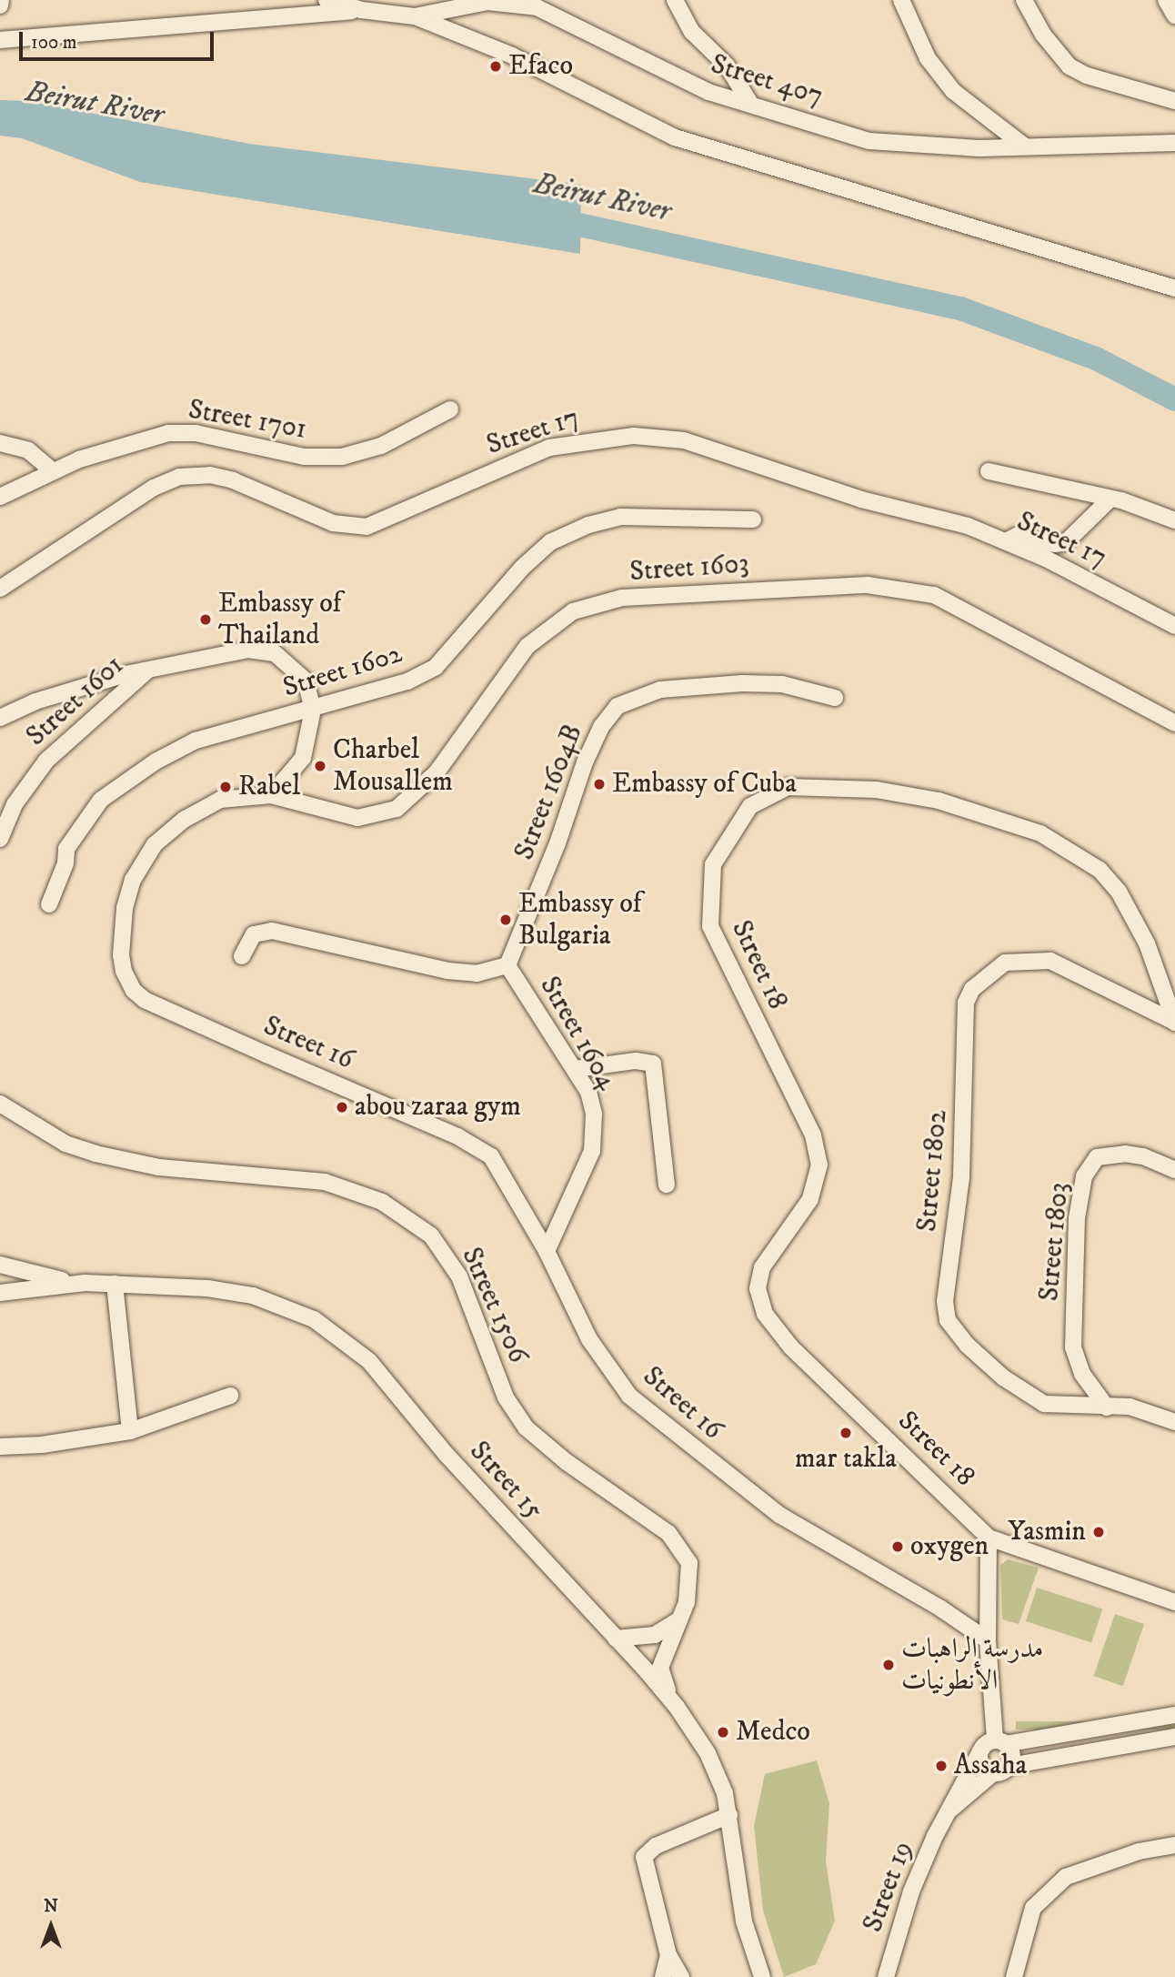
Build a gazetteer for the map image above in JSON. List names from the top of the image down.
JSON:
{
  "streets": {
    "street": [
      "Street 407",
      "Street 1701",
      "Street 17",
      "Street 1603",
      "Street 1602",
      "Street 1601",
      "Street 1604B",
      "Street 18",
      "Street 1604",
      "Street 16",
      "Street 1802",
      "Street 1803",
      "Street 1506",
      "Street 15",
      "Street 19"
    ]
  },
  "crossings": [
    ["Street 1603", "Street 16"],
    ["Street 1604B", "Street 1604"],
    ["Street 18", "Street 1802"],
    ["Street 1604", "Street 16"],
    ["Street 1802", "Street 1803"],
    ["Street 1506", "Street 15"]
  ],
  "water": ["Beirut River"],
  "places": [
    "Efaco",
    "Embassy of Thailand",
    "Charbel Mousallem",
    "Embassy of Cuba",
    "Rabel",
    "Embassy of Bulgaria",
    "abou zaraa gym",
    "mar takla",
    "Yasmin",
    "oxygen",
    "مدرسة الراهبات الأنطونيات",
    "Medco",
    "Assaha"
  ],
  "scale_bar": "100 m",
  "north": "top"
}
